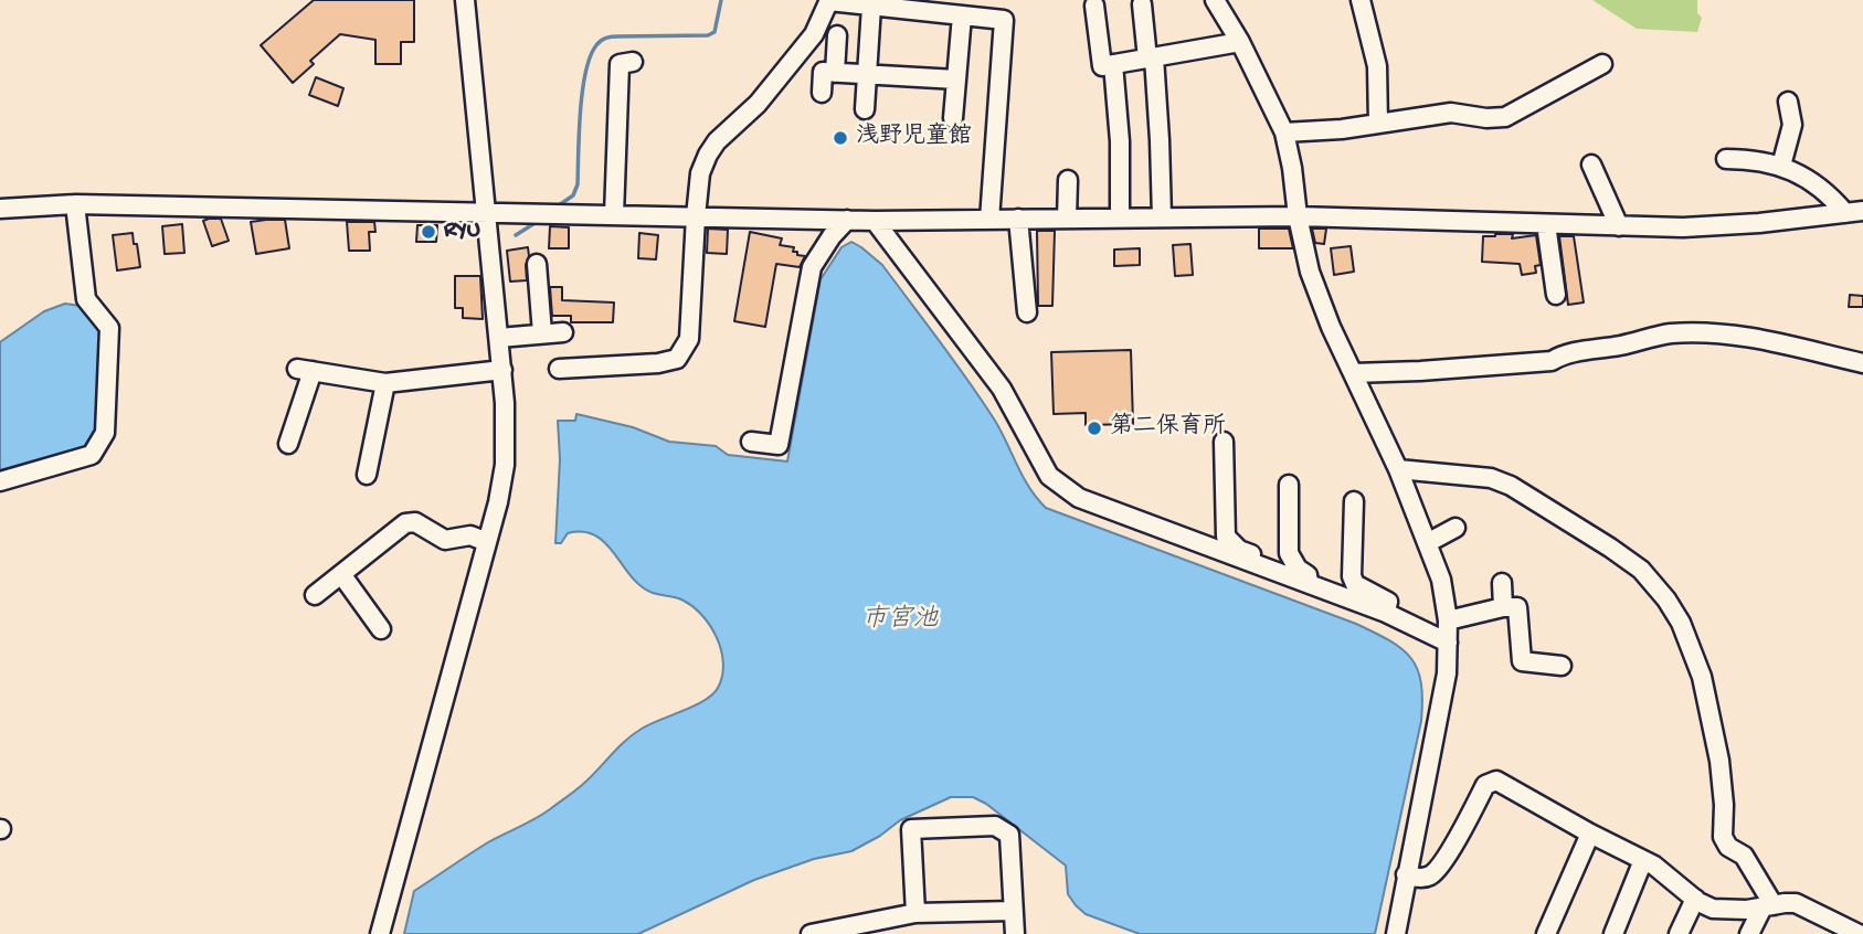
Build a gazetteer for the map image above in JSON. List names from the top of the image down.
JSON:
{
  "water": ["市宮池"],
  "places": ["浅野児童館", "RYU", "第二保育所"]
}
